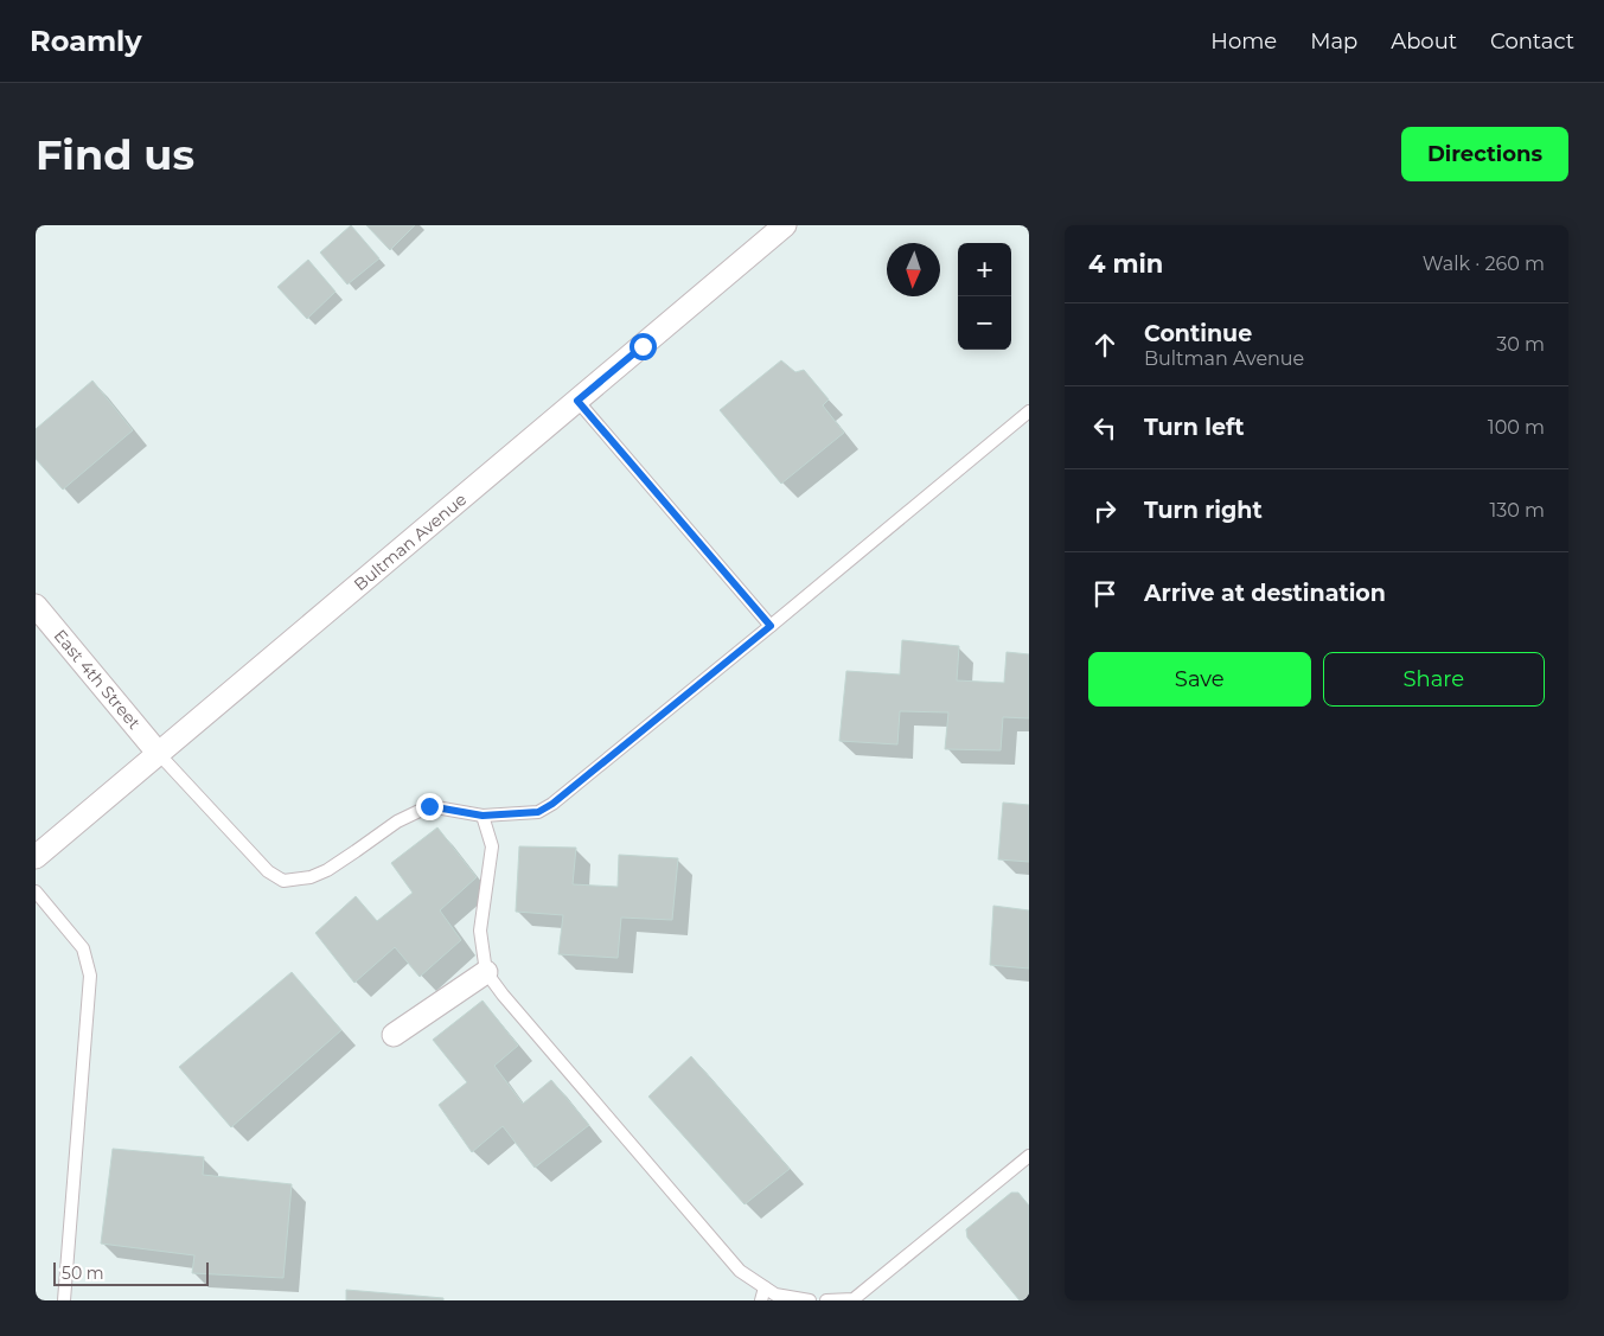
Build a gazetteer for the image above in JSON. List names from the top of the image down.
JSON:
{
  "streets": {
    "street": ["Bultman Avenue", "East 4th Street"]
  },
  "crossings": [
    ["Bultman Avenue", "East 4th Street"]
  ],
  "scale_bar": "50 m",
  "north": "bottom",
  "page": {
    "header": "Roamly",
    "nav": [
      "Home",
      "Map",
      "About",
      "Contact"
    ],
    "buttons": [
      "Directions",
      ["Save", "Share"]
    ],
    "title": "Find us",
    "heading": ["4 min", "Walk · 260 m"],
    "map_buttons": ["+", "−"],
    "list": [
      ["Continue", "Bultman Avenue", "30 m"],
      ["Turn left", "100 m"],
      ["Turn right", "130 m"],
      "Arrive at destination"
    ],
    "scale": "50 m"
  }
}
